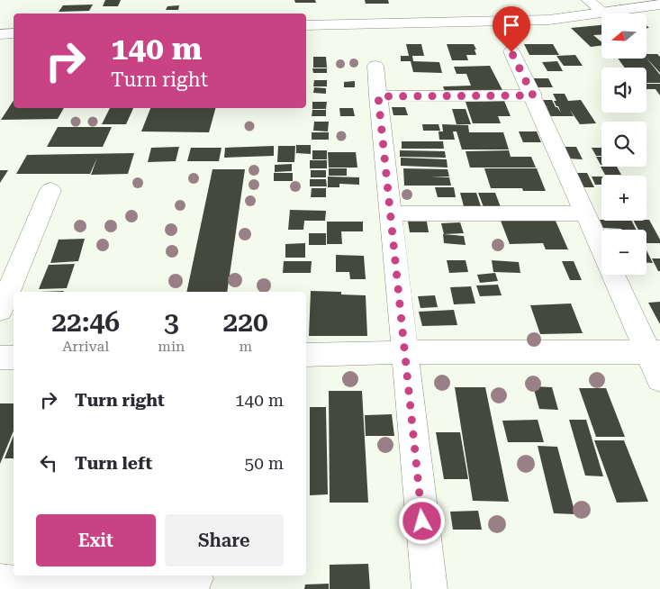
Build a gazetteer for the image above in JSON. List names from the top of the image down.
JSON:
{
  "north": "left",
  "page": {
    "map_buttons": ["+", "−"],
    "turn": ["140 m", "Turn right"],
    "eta": [
      "22:46",
      "Arrival",
      "3",
      "min",
      "220",
      "m"
    ],
    "list": [
      {
        "name": "Turn right",
        "value": "140 m"
      },
      {
        "name": "Turn left",
        "value": "50 m"
      }
    ],
    "buttons": ["Exit", "Share"]
  }
}
